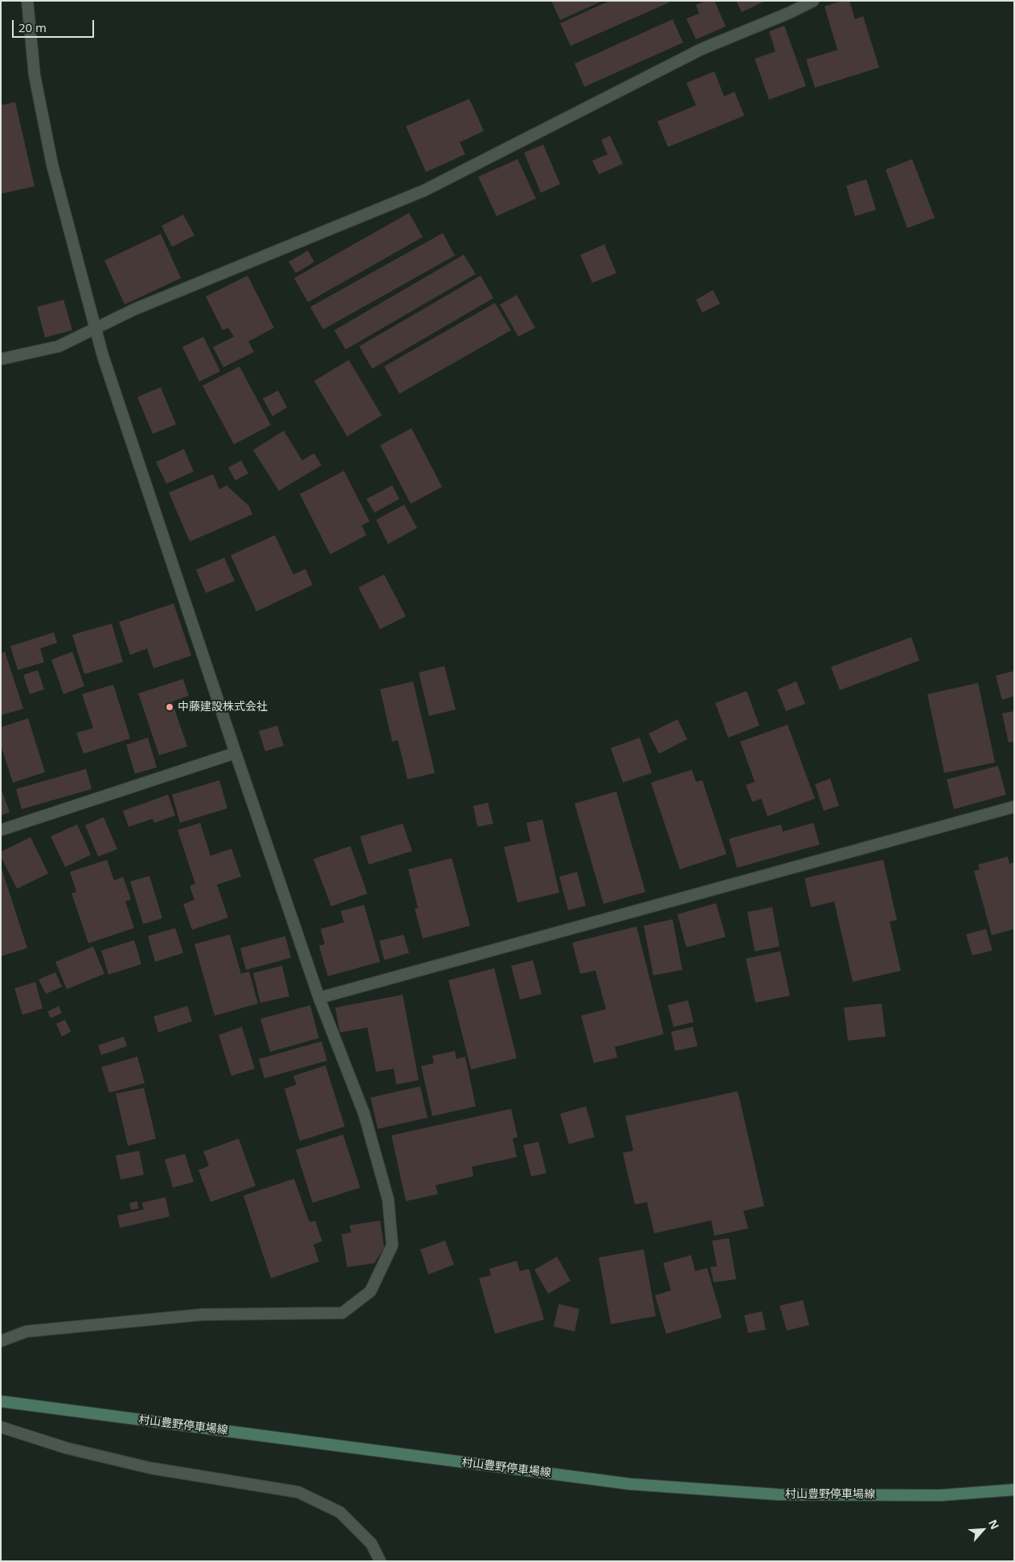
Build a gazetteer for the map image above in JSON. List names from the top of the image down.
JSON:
{
  "streets": {
    "main road": ["村山豊野停車場線"]
  },
  "places": ["中藤建設株式会社"],
  "scale_bar": "20 m",
  "north": "top right"
}
